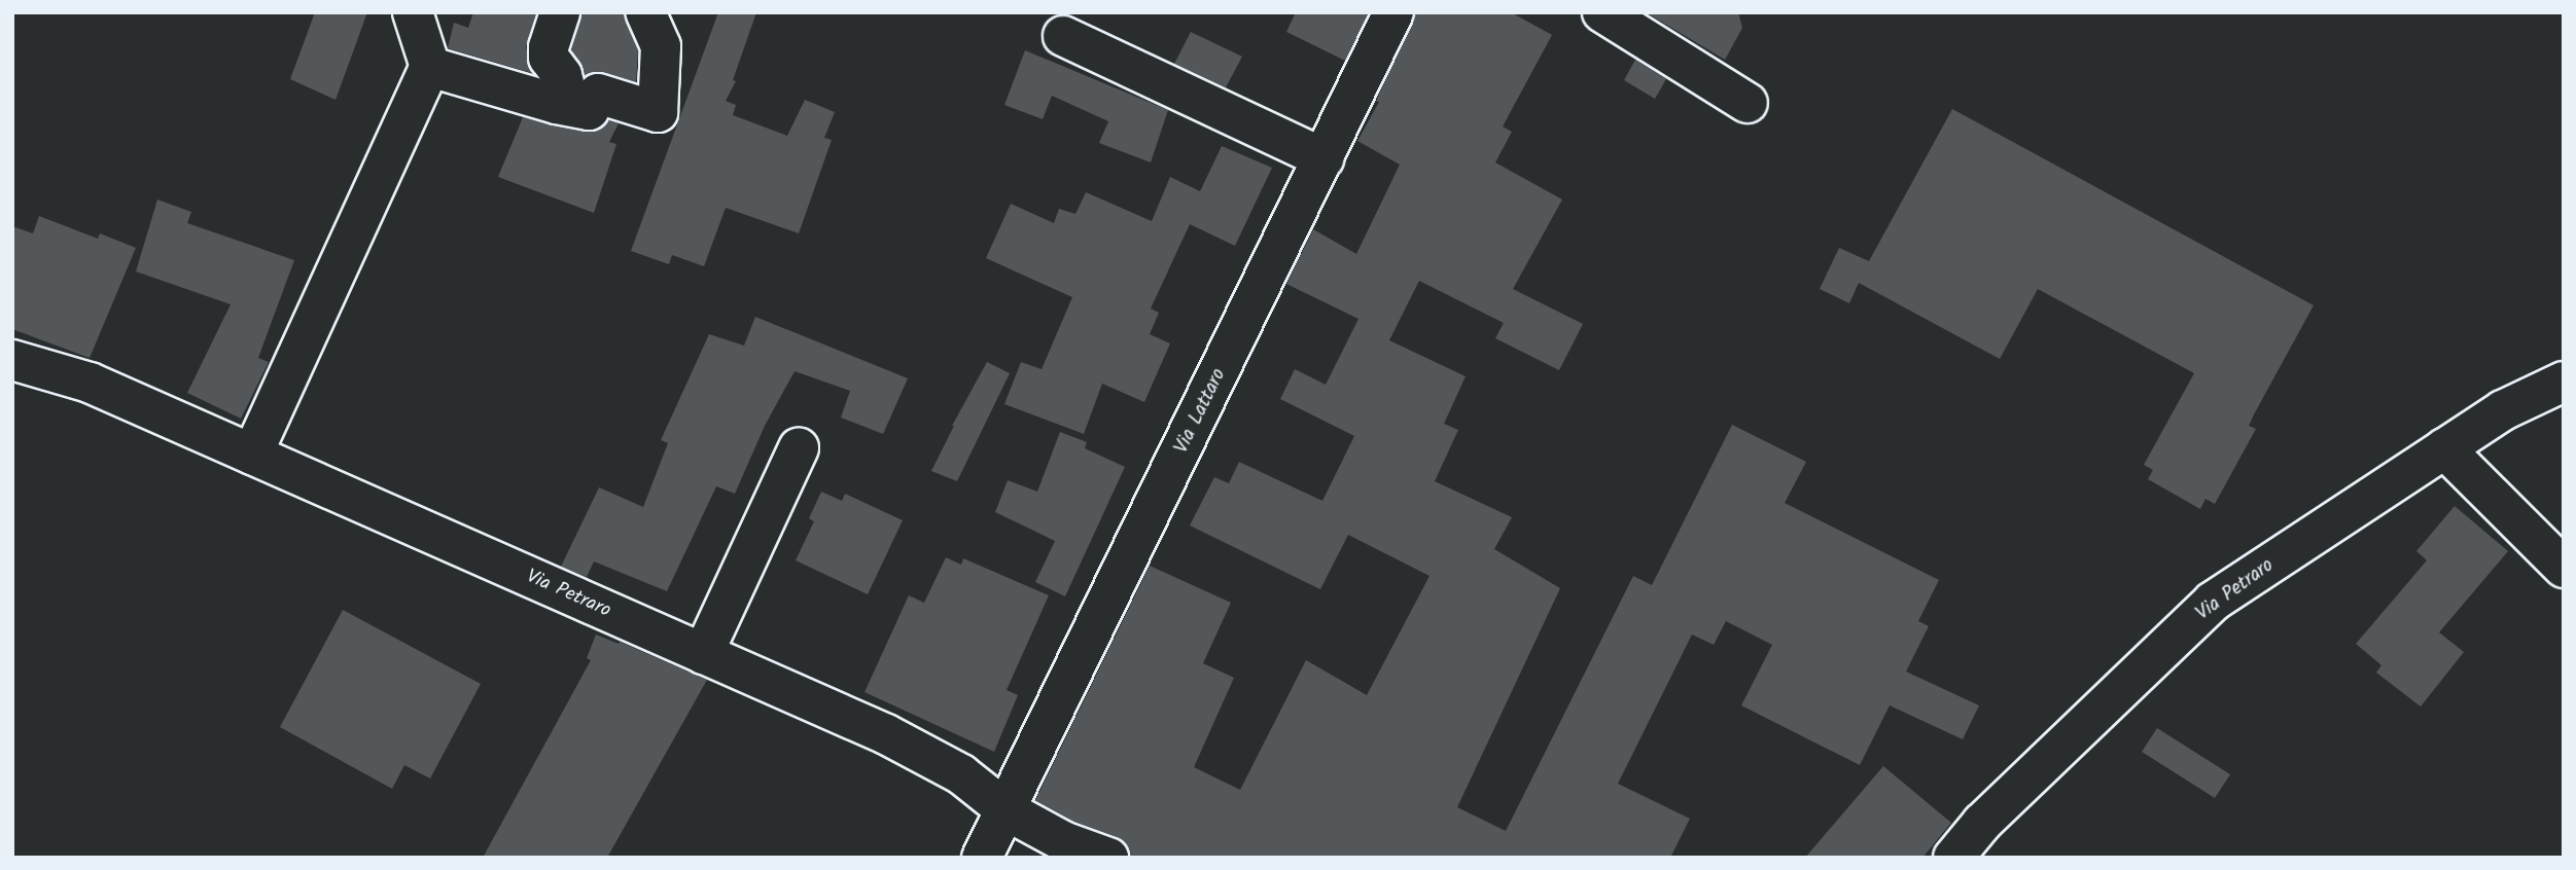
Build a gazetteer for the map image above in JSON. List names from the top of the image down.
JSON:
{
  "streets": {
    "street": ["Via Lattaro", "Via Petraro"]
  },
  "crossings": [
    ["Via Lattaro", "Via Petraro"]
  ]
}
